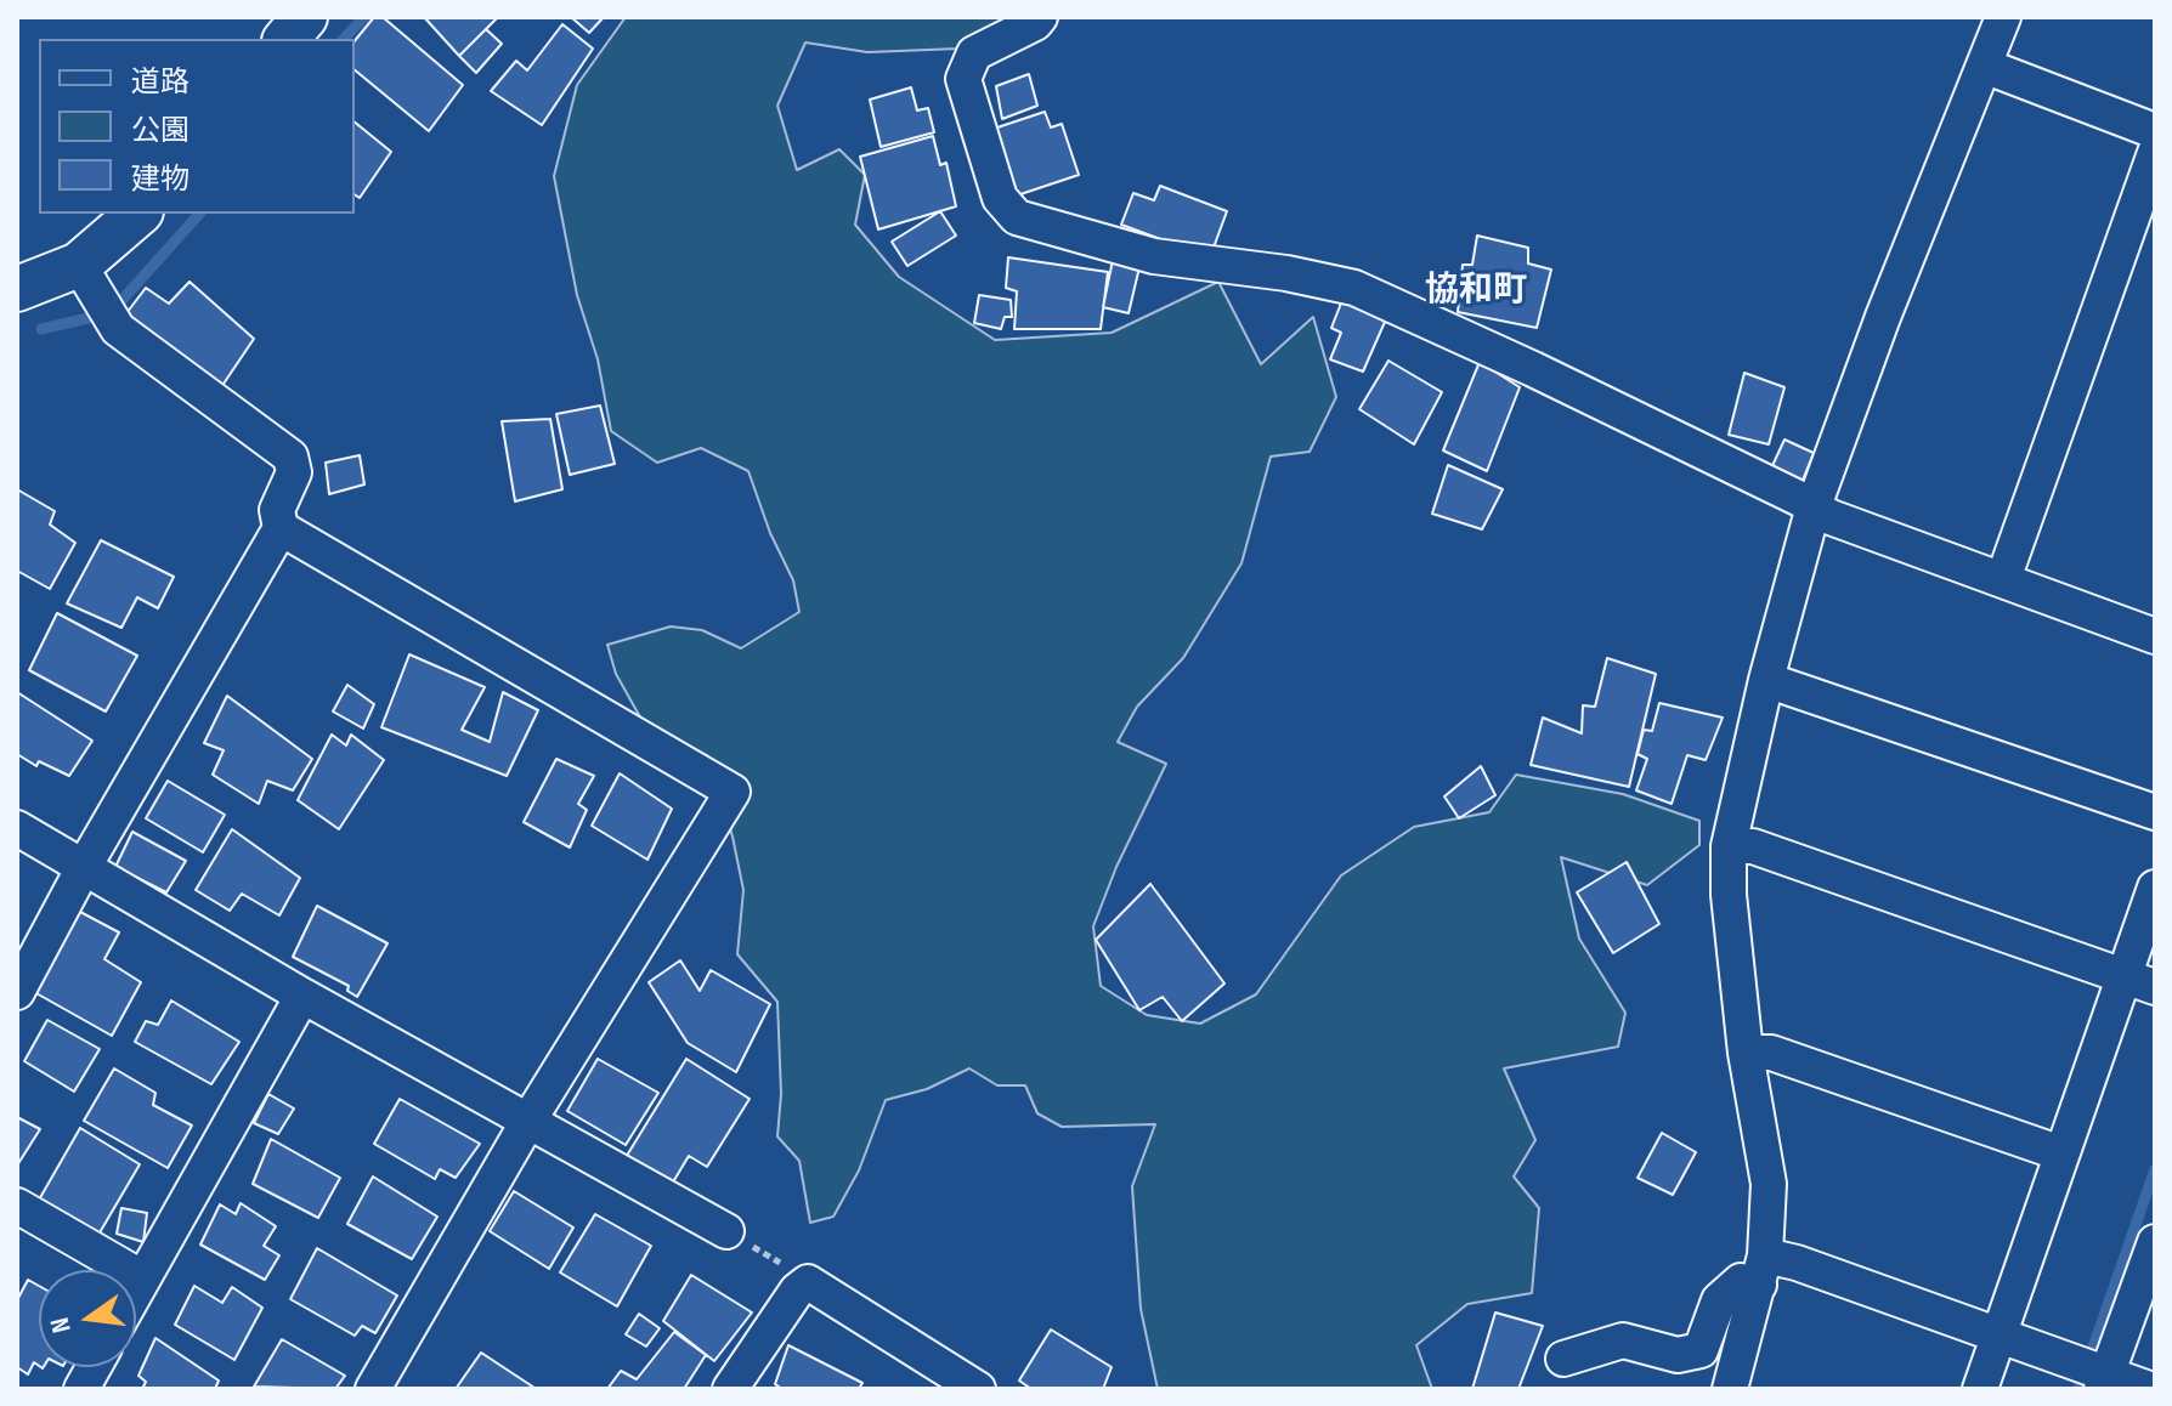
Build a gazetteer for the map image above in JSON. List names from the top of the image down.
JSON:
{
  "districts": ["協和町"],
  "legend": ["道路", "公園", "建物"],
  "north": "left"
}
